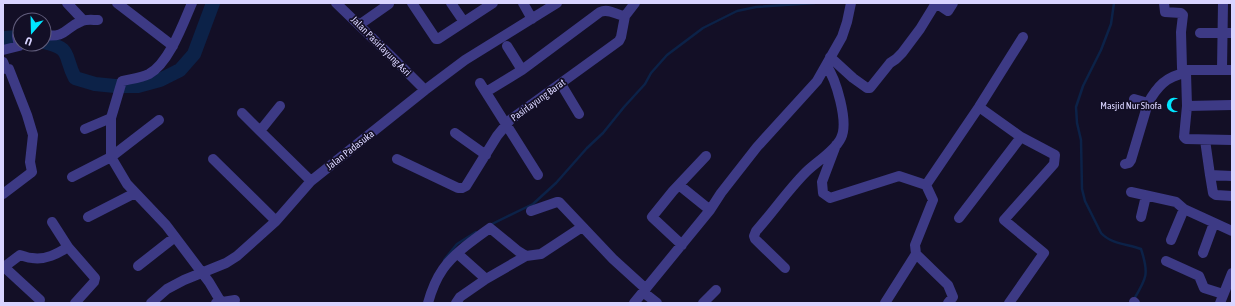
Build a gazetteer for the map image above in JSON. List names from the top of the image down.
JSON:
{
  "streets": {
    "street": ["Jalan Pasirlayung Asri", "Pasirlayung Barat", "Jalan Padasuka"]
  },
  "crossings": [
    ["Jalan Pasirlayung Asri", "Jalan Padasuka"]
  ],
  "places": {
    "mosque": ["Masjid Nur Shofa"]
  },
  "north": "bottom"
}
